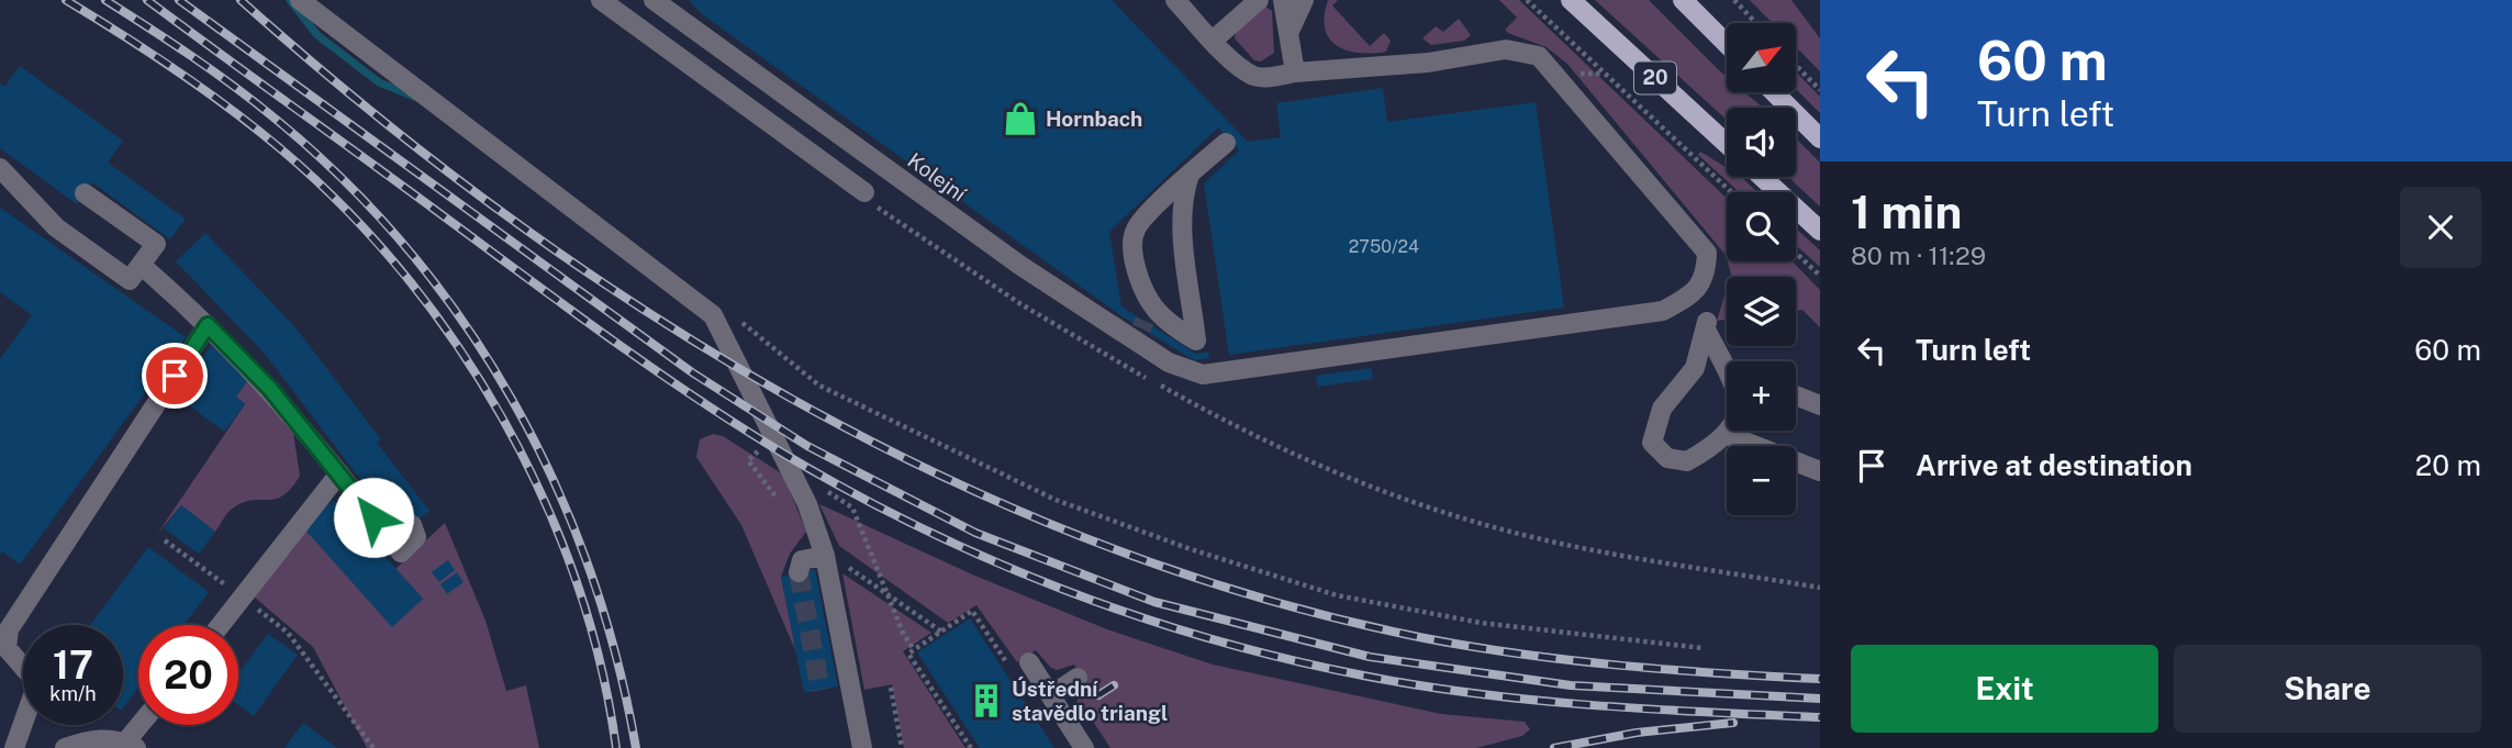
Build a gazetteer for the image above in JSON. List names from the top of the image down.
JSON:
{
  "streets": {
    "main road": ["20"],
    "lane": ["Kolejní"]
  },
  "places": {
    "shop": ["Hornbach"],
    "building": ["Ústřední stavědlo triangl"]
  },
  "house_numbers": ["2750/24"],
  "north": "top right",
  "page": {
    "turn": ["60 m", "Turn left"],
    "map_buttons": ["+", "−"],
    "heading": ["1 min", "80 m · 11:29"],
    "list": [
      {
        "name": "Turn left",
        "value": "60 m"
      },
      {
        "name": "Arrive at destination",
        "value": "20 m"
      }
    ],
    "speed": "17 km/h",
    "limit": "20",
    "buttons": ["Exit", "Share"]
  }
}
